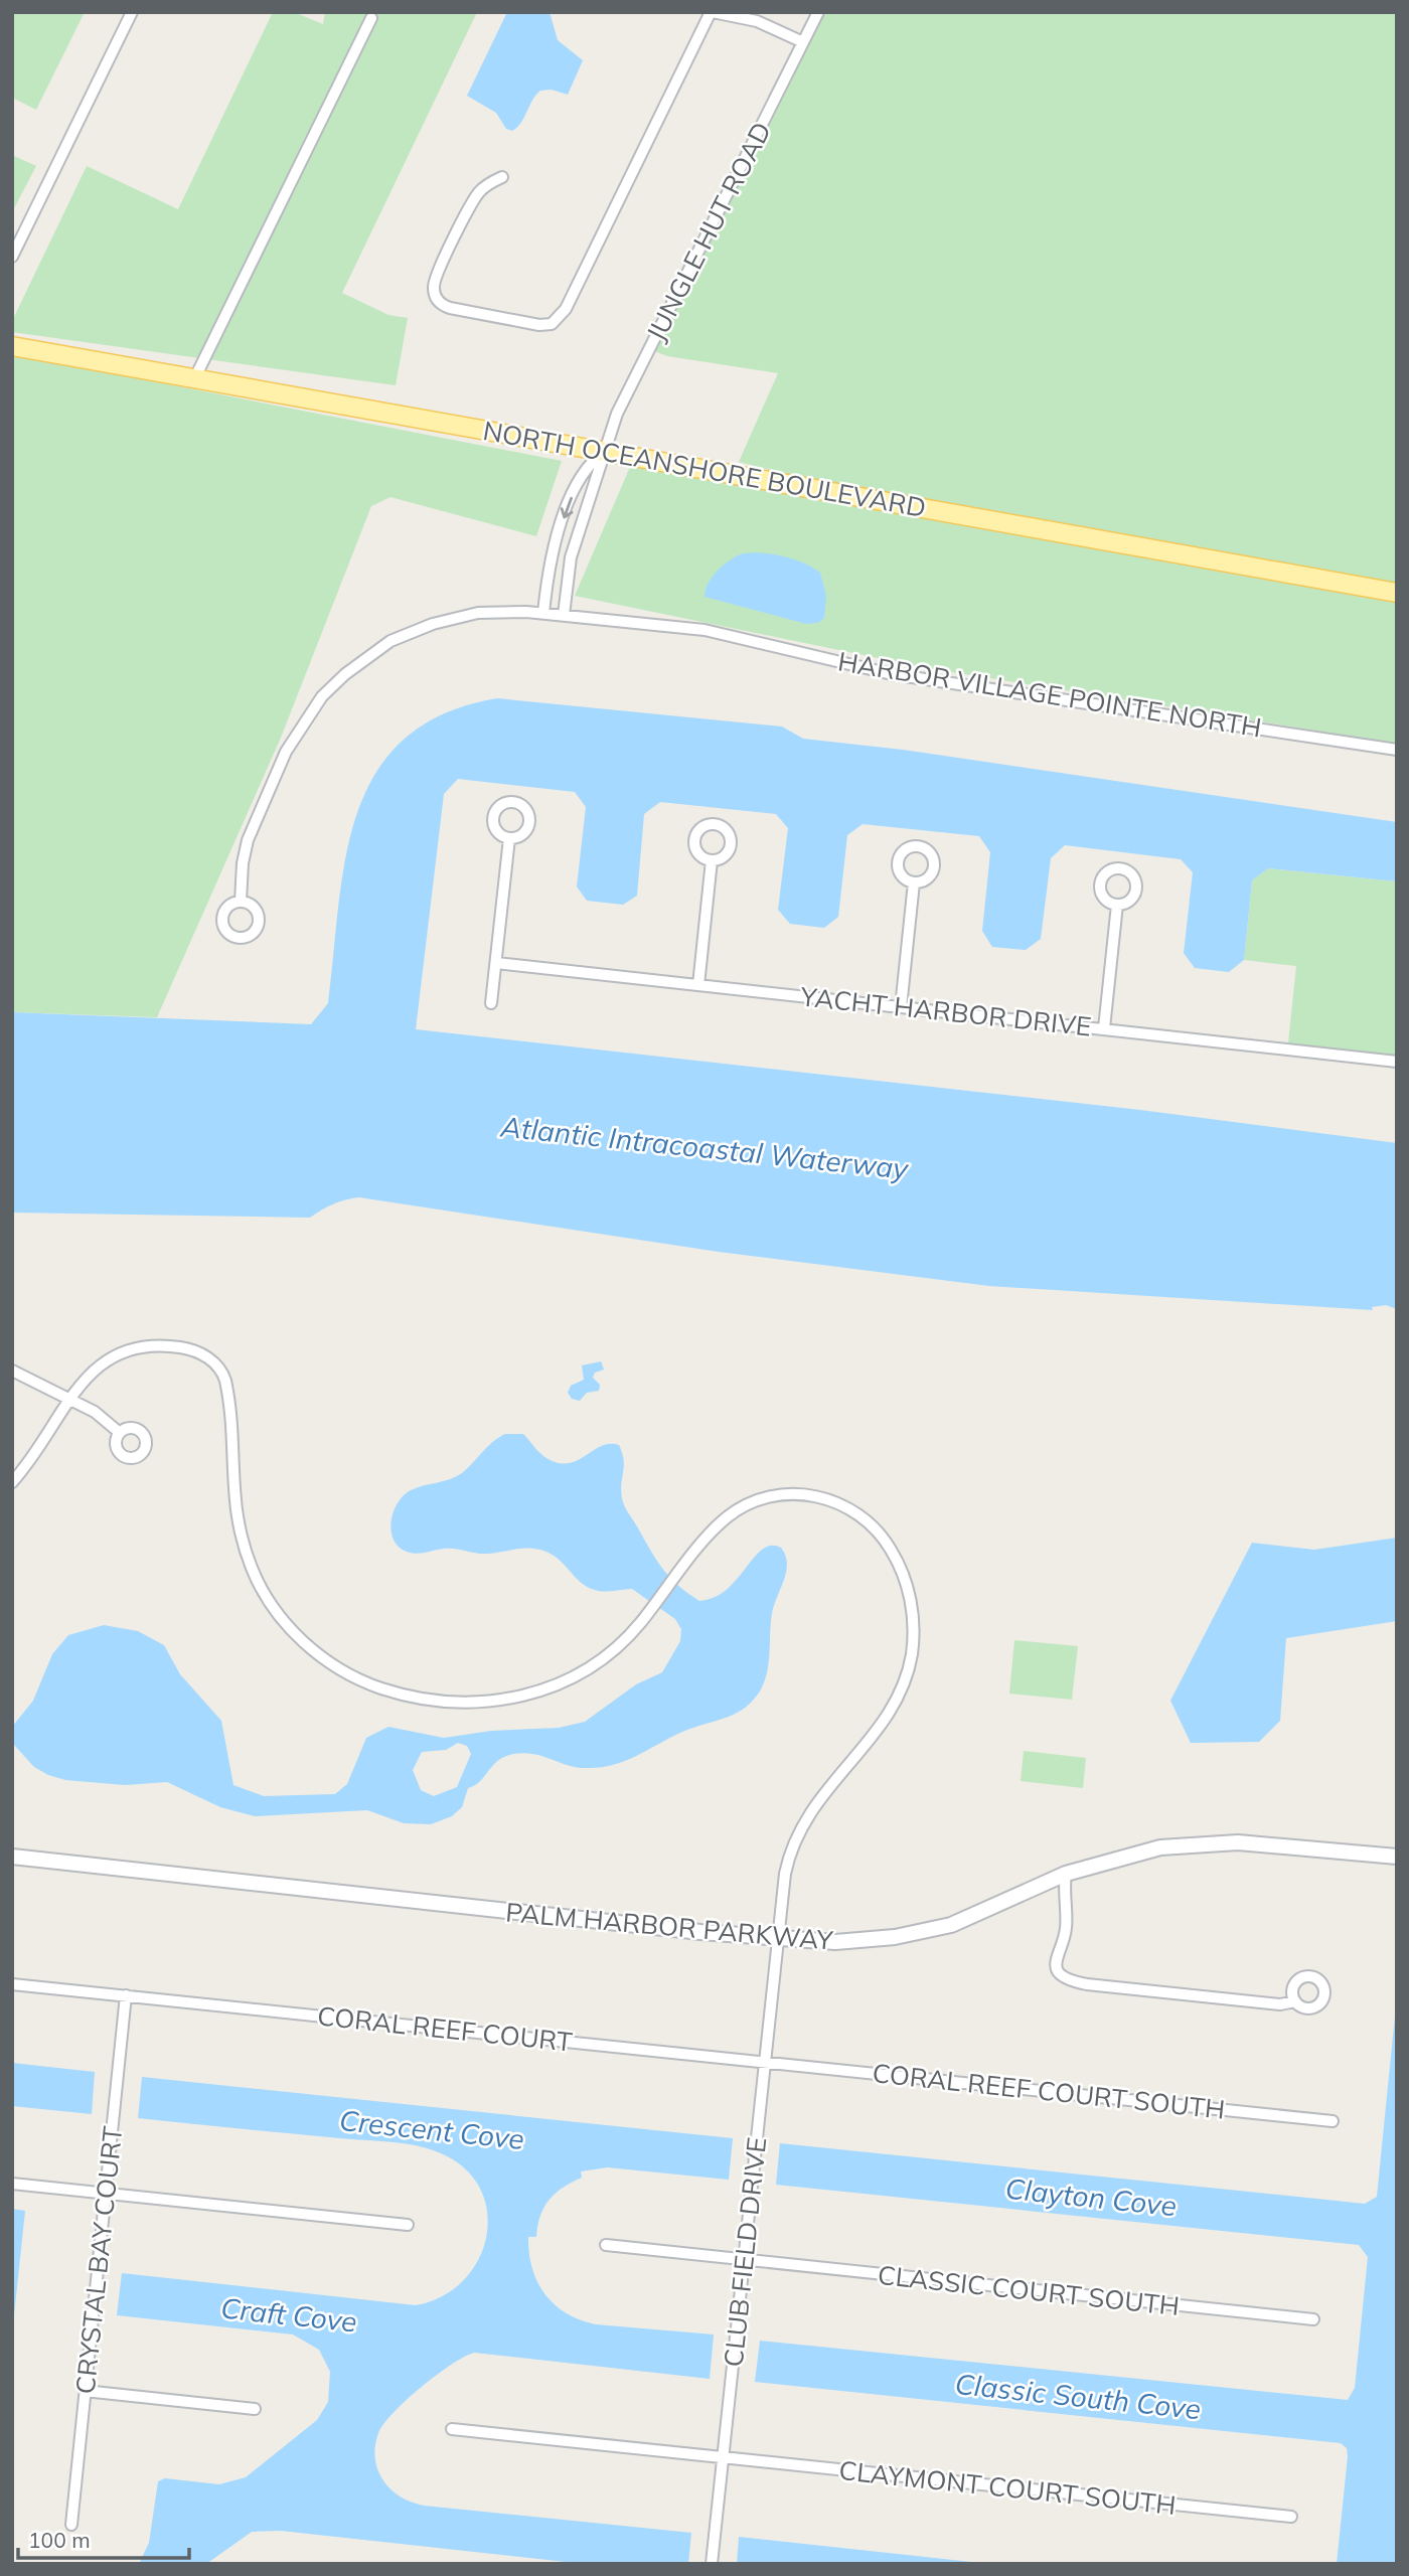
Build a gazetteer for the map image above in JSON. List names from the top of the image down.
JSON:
{
  "streets": {
    "main road": ["NORTH OCEANSHORE BOULEVARD"],
    "street": [
      "JUNGLE HUT ROAD",
      "HARBOR VILLAGE POINTE NORTH",
      "YACHT HARBOR DRIVE",
      "PALM HARBOR PARKWAY",
      "CORAL REEF COURT",
      "CORAL REEF COURT SOUTH",
      "CLUB FIELD DRIVE",
      "CRYSTAL BAY COURT",
      "CLASSIC COURT SOUTH",
      "CLAYMONT COURT SOUTH"
    ]
  },
  "crossings": [
    ["JUNGLE HUT ROAD", "NORTH OCEANSHORE BOULEVARD"],
    ["JUNGLE HUT ROAD", "HARBOR VILLAGE POINTE NORTH"],
    ["PALM HARBOR PARKWAY", "CLUB FIELD DRIVE"],
    ["CORAL REEF COURT", "CORAL REEF COURT SOUTH"],
    ["CORAL REEF COURT", "CLUB FIELD DRIVE"],
    ["CORAL REEF COURT", "CRYSTAL BAY COURT"],
    ["CORAL REEF COURT SOUTH", "CLUB FIELD DRIVE"],
    ["CLUB FIELD DRIVE", "CLASSIC COURT SOUTH"],
    ["CLUB FIELD DRIVE", "CLAYMONT COURT SOUTH"]
  ],
  "water": [
    "Atlantic Intracoastal Waterway",
    "Crescent Cove",
    "Clayton Cove",
    "Craft Cove",
    "Classic South Cove"
  ],
  "scale_bar": "100 m"
}
